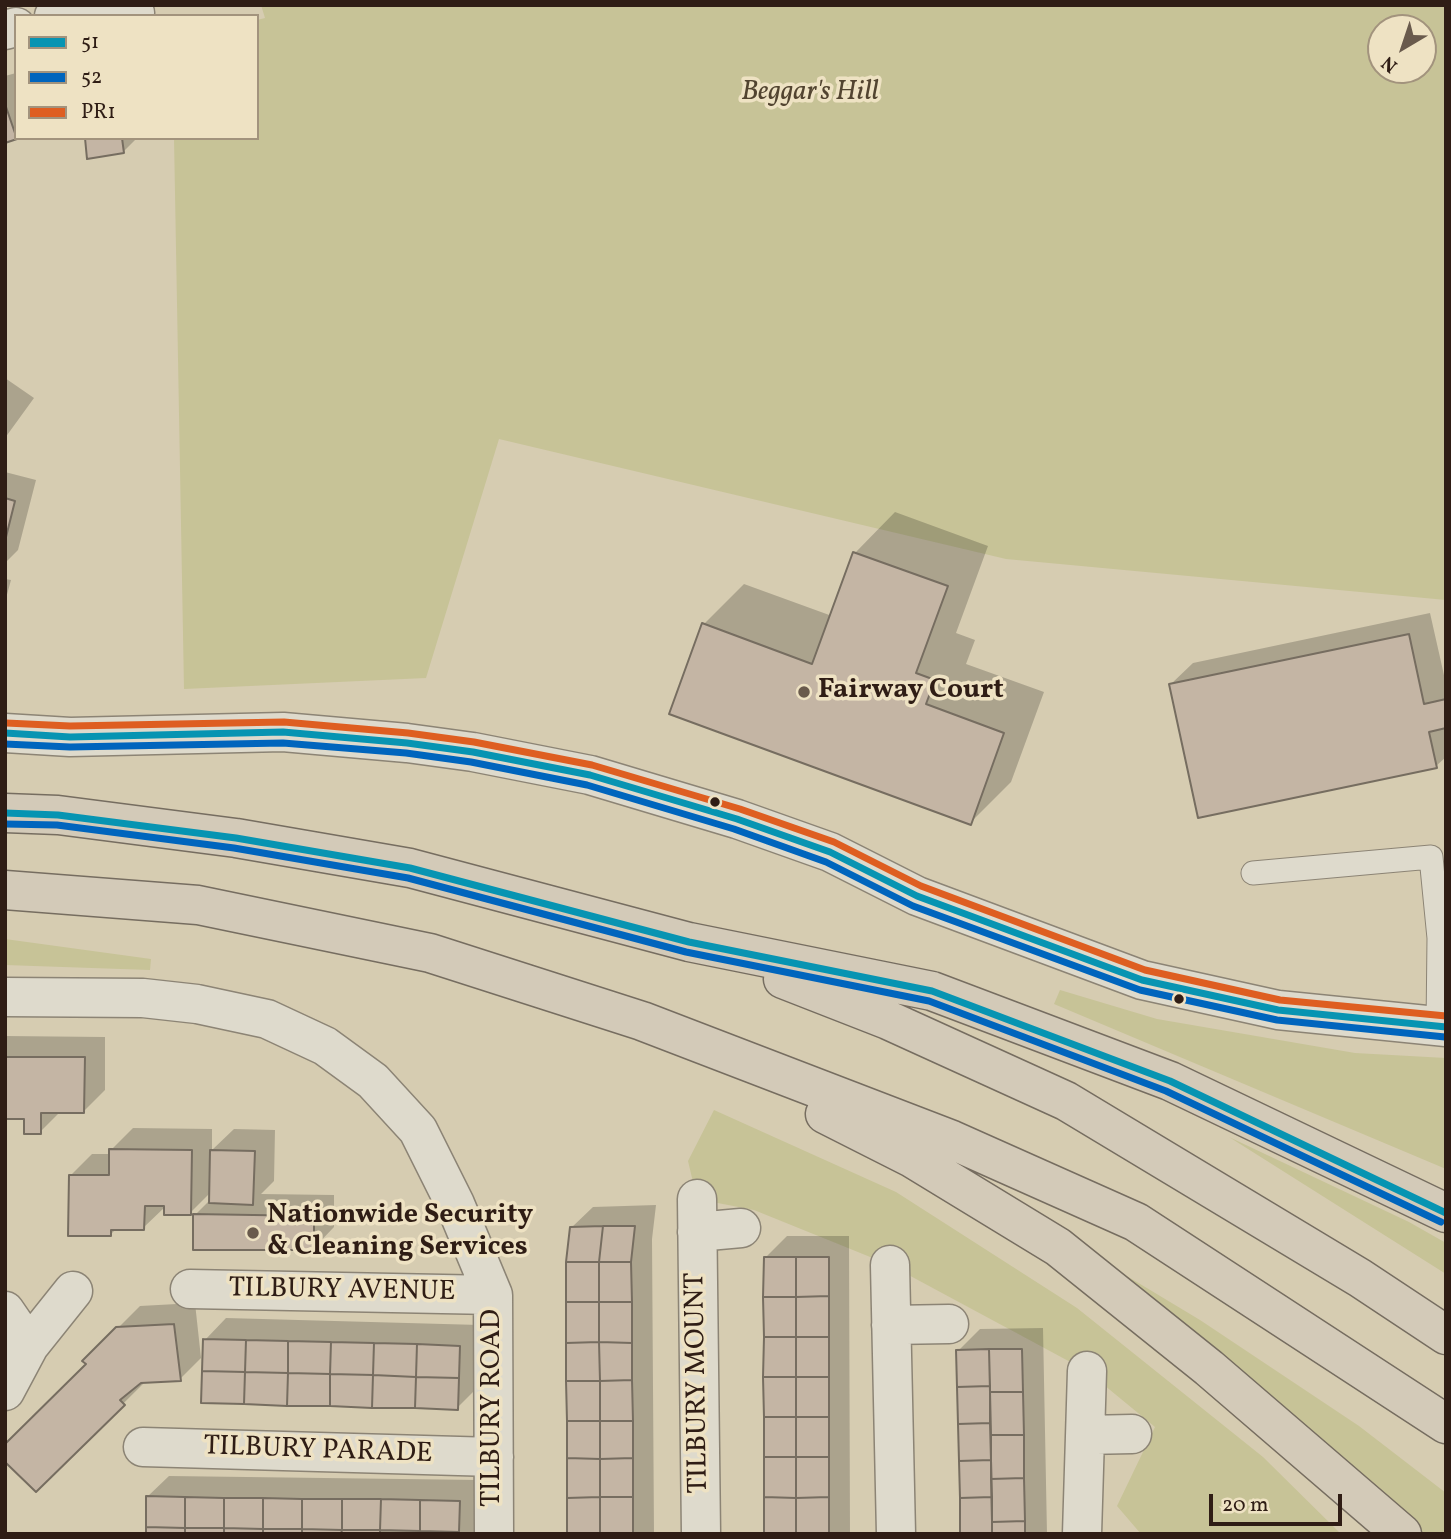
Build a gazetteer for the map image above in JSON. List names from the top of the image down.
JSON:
{
  "streets": {
    "street": [
      "TILBURY AVENUE",
      "TILBURY MOUNT",
      "TILBURY ROAD",
      "TILBURY PARADE"
    ]
  },
  "crossings": [
    ["TILBURY AVENUE", "TILBURY ROAD"],
    ["TILBURY ROAD", "TILBURY PARADE"]
  ],
  "parks": ["Beggar's Hill"],
  "places": ["Fairway Court", "Nationwide Security & Cleaning Services"],
  "lines": ["transit line PR1", "transit line 51", "transit line 52"],
  "legend": ["51", "52", "PR1"],
  "scale_bar": "20 m",
  "north": "bottom left"
}
